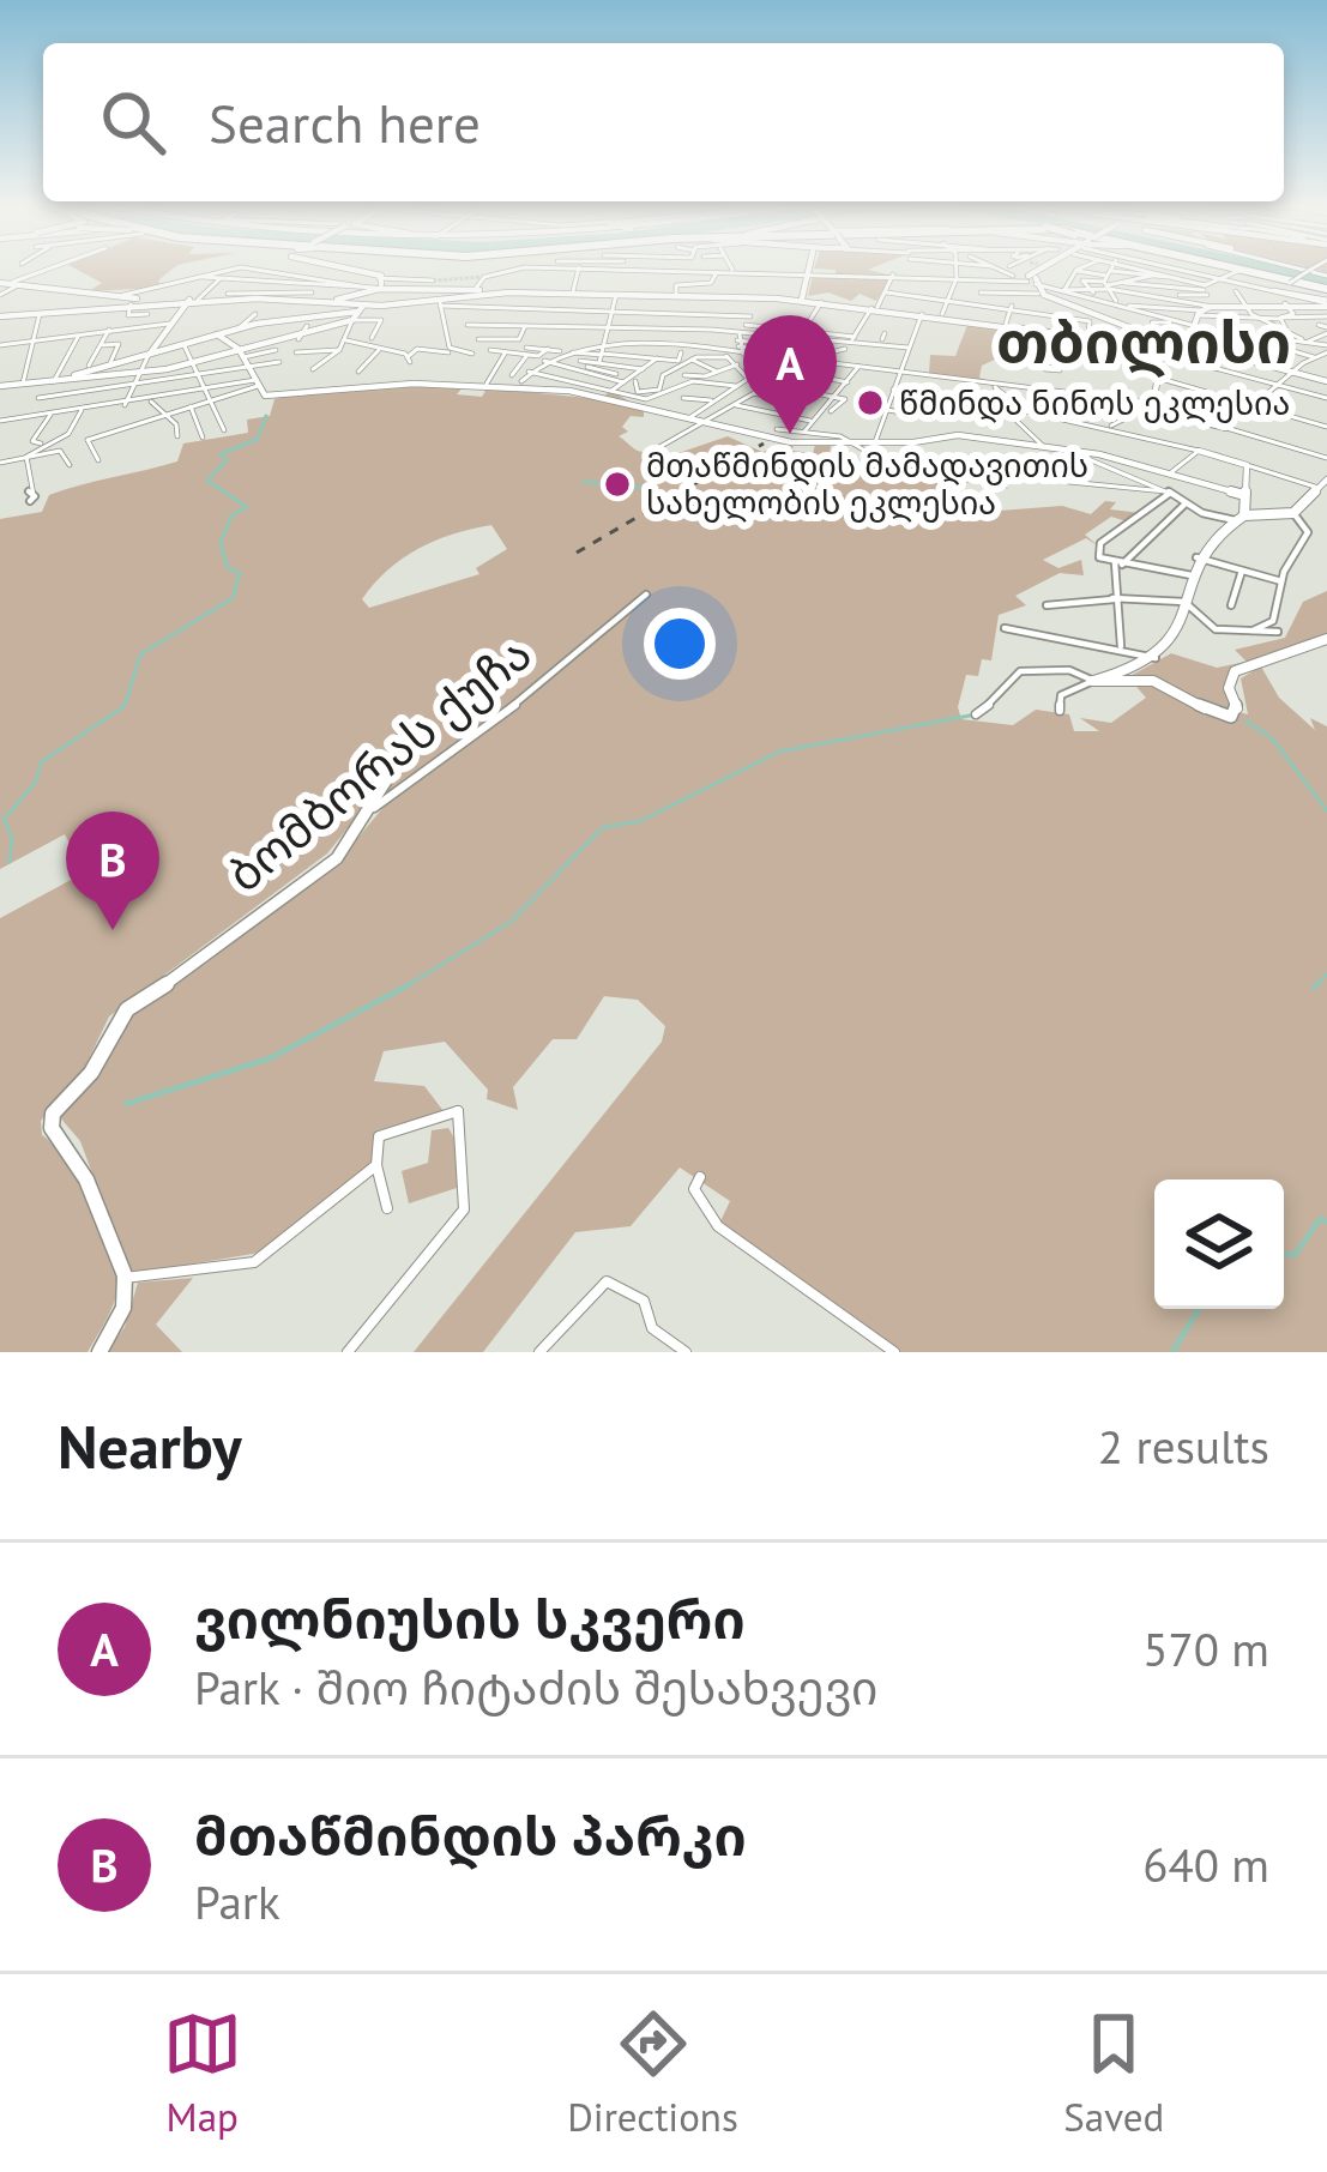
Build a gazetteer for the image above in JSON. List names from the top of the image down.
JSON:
{
  "streets": {
    "street": ["ბომბორას ქუჩა"]
  },
  "districts": ["თბილისი"],
  "places": ["წმინდა ნინოს ეკლესია", "მთაწმინდის მამადავითის სახელობის ეკლესია"],
  "page": {
    "search": "Search here",
    "pins": ["A", "B"],
    "heading": ["Nearby", "2 results"],
    "list": [
      {
        "mark": "A",
        "name": "ვილნიუსის სკვერი",
        "note": "Park · შიო ჩიტაძის შესახვევი",
        "value": "570 m"
      },
      {
        "mark": "B",
        "name": "მთაწმინდის პარკი",
        "note": "Park",
        "value": "640 m"
      }
    ],
    "nav": ["Map", "Directions", "Saved"]
  }
}
